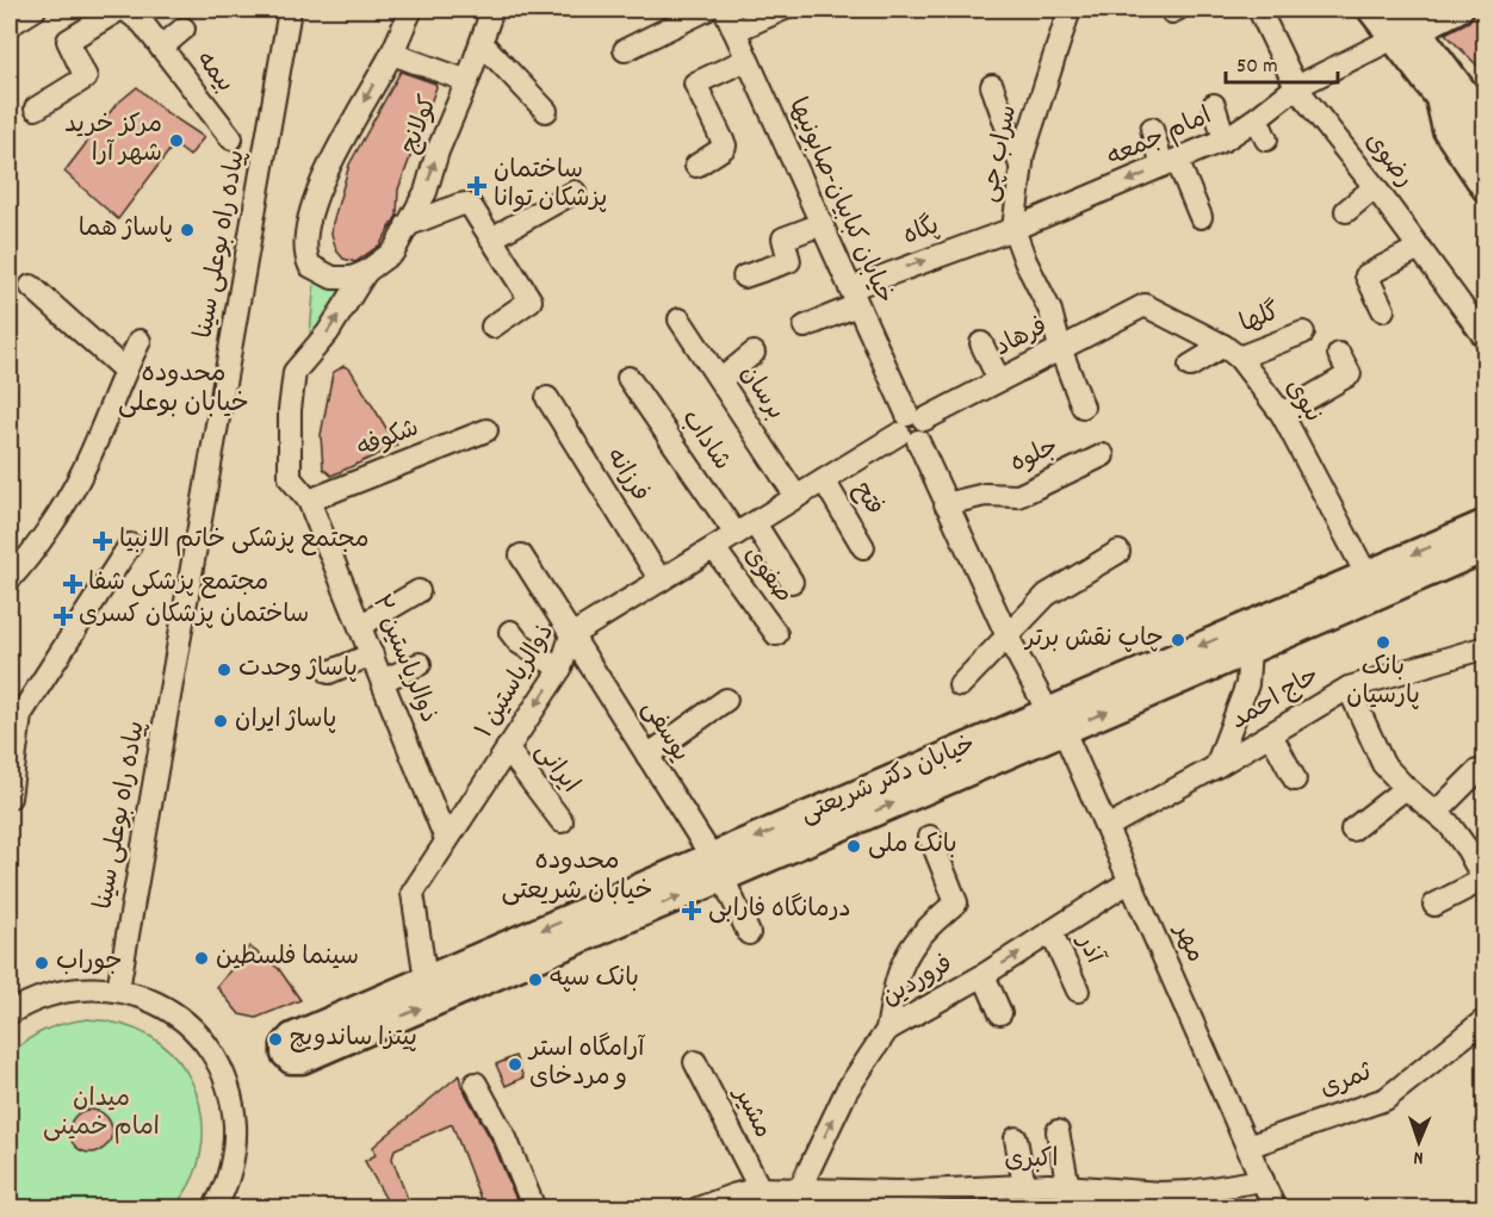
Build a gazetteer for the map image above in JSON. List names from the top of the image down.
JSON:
{
  "streets": {
    "main road": ["خیابان دکتر شریعتی"],
    "street": [
      "بیمه",
      "کولانج",
      "امام جمعه",
      "سراب چی",
      "رضوی",
      "خیابان کبابیان-صابونیها",
      "پگاه",
      "پیاده راه بوعلی سینا",
      "گلها",
      "فرهاد",
      "برسان",
      "نبوی",
      "شکوفه",
      "شاداب",
      "جلوه",
      "فرزانه",
      "فتح",
      "صفوی",
      "ذوالریاستین ۲",
      "ذوالریاستین ۱",
      "حاج احمد",
      "یوسفی",
      "ایرانی",
      "مهر",
      "آذر",
      "فروردین",
      "ثمری",
      "مشیر",
      "اکبری"
    ]
  },
  "crossings": [
    ["امام جمعه", "سراب چی"],
    ["امام جمعه", "رضوی"],
    ["امام جمعه", "پگاه"],
    ["سراب چی", "پگاه"],
    ["سراب چی", "فرهاد"],
    ["خیابان کبابیان-صابونیها", "پگاه"],
    ["خیابان کبابیان-صابونیها", "فرهاد"],
    ["خیابان کبابیان-صابونیها", "جلوه"],
    ["خیابان کبابیان-صابونیها", "ذوالریاستین ۱"],
    ["خیابان کبابیان-صابونیها", "خیابان دکتر شریعتی"],
    ["خیابان کبابیان-صابونیها", "مهر"],
    ["گلها", "نبوی"],
    ["فرهاد", "نبوی"],
    ["فرهاد", "ذوالریاستین ۱"],
    ["برسان", "ذوالریاستین ۱"],
    ["نبوی", "خیابان دکتر شریعتی"],
    ["شکوفه", "ذوالریاستین ۲"],
    ["شاداب", "ذوالریاستین ۱"],
    ["فرزانه", "ذوالریاستین ۱"],
    ["فتح", "ذوالریاستین ۱"],
    ["صفوی", "ذوالریاستین ۱"],
    ["ذوالریاستین ۲", "ذوالریاستین ۱"],
    ["ذوالریاستین ۱", "یوسفی"],
    ["ذوالریاستین ۱", "ایرانی"],
    ["ذوالریاستین ۱", "خیابان دکتر شریعتی"],
    ["حاج احمد", "مهر"],
    ["یوسفی", "خیابان دکتر شریعتی"],
    ["خیابان دکتر شریعتی", "مهر"],
    ["مهر", "فروردین"],
    ["مهر", "ثمری"],
    ["مهر", "اکبری"],
    ["آذر", "فروردین"],
    ["فروردین", "اکبری"],
    ["مشیر", "اکبری"]
  ],
  "one_way": ["کولانج", "پگاه", "فروردین"],
  "districts": ["محدوده خیابان بوعلی", "محدوده خیابان شریعتی"],
  "parks": ["میدان امام خمینی"],
  "places": {
    "other": [
      "مرکز خرید شهر آرا",
      "پاساژ هما",
      "چاپ نقش برتر",
      "بانک پارسیان",
      "پاساژ وحدت",
      "پاساژ ایران",
      "بانک ملی",
      "سینما فلسطین",
      "جوراب",
      "بانک سپه",
      "پیتزا ساندویچ",
      "آرامگاه استر و مردخای"
    ],
    "health": [
      "ساختمان پزشکان توانا",
      "مجتمع پزشکی خاتم الانبیا",
      "مجتمع پزشکی شفا",
      "ساختمان پزشکان کسری",
      "درمانگاه فارابی"
    ]
  },
  "scale_bar": "50 m",
  "north": "bottom"
}
